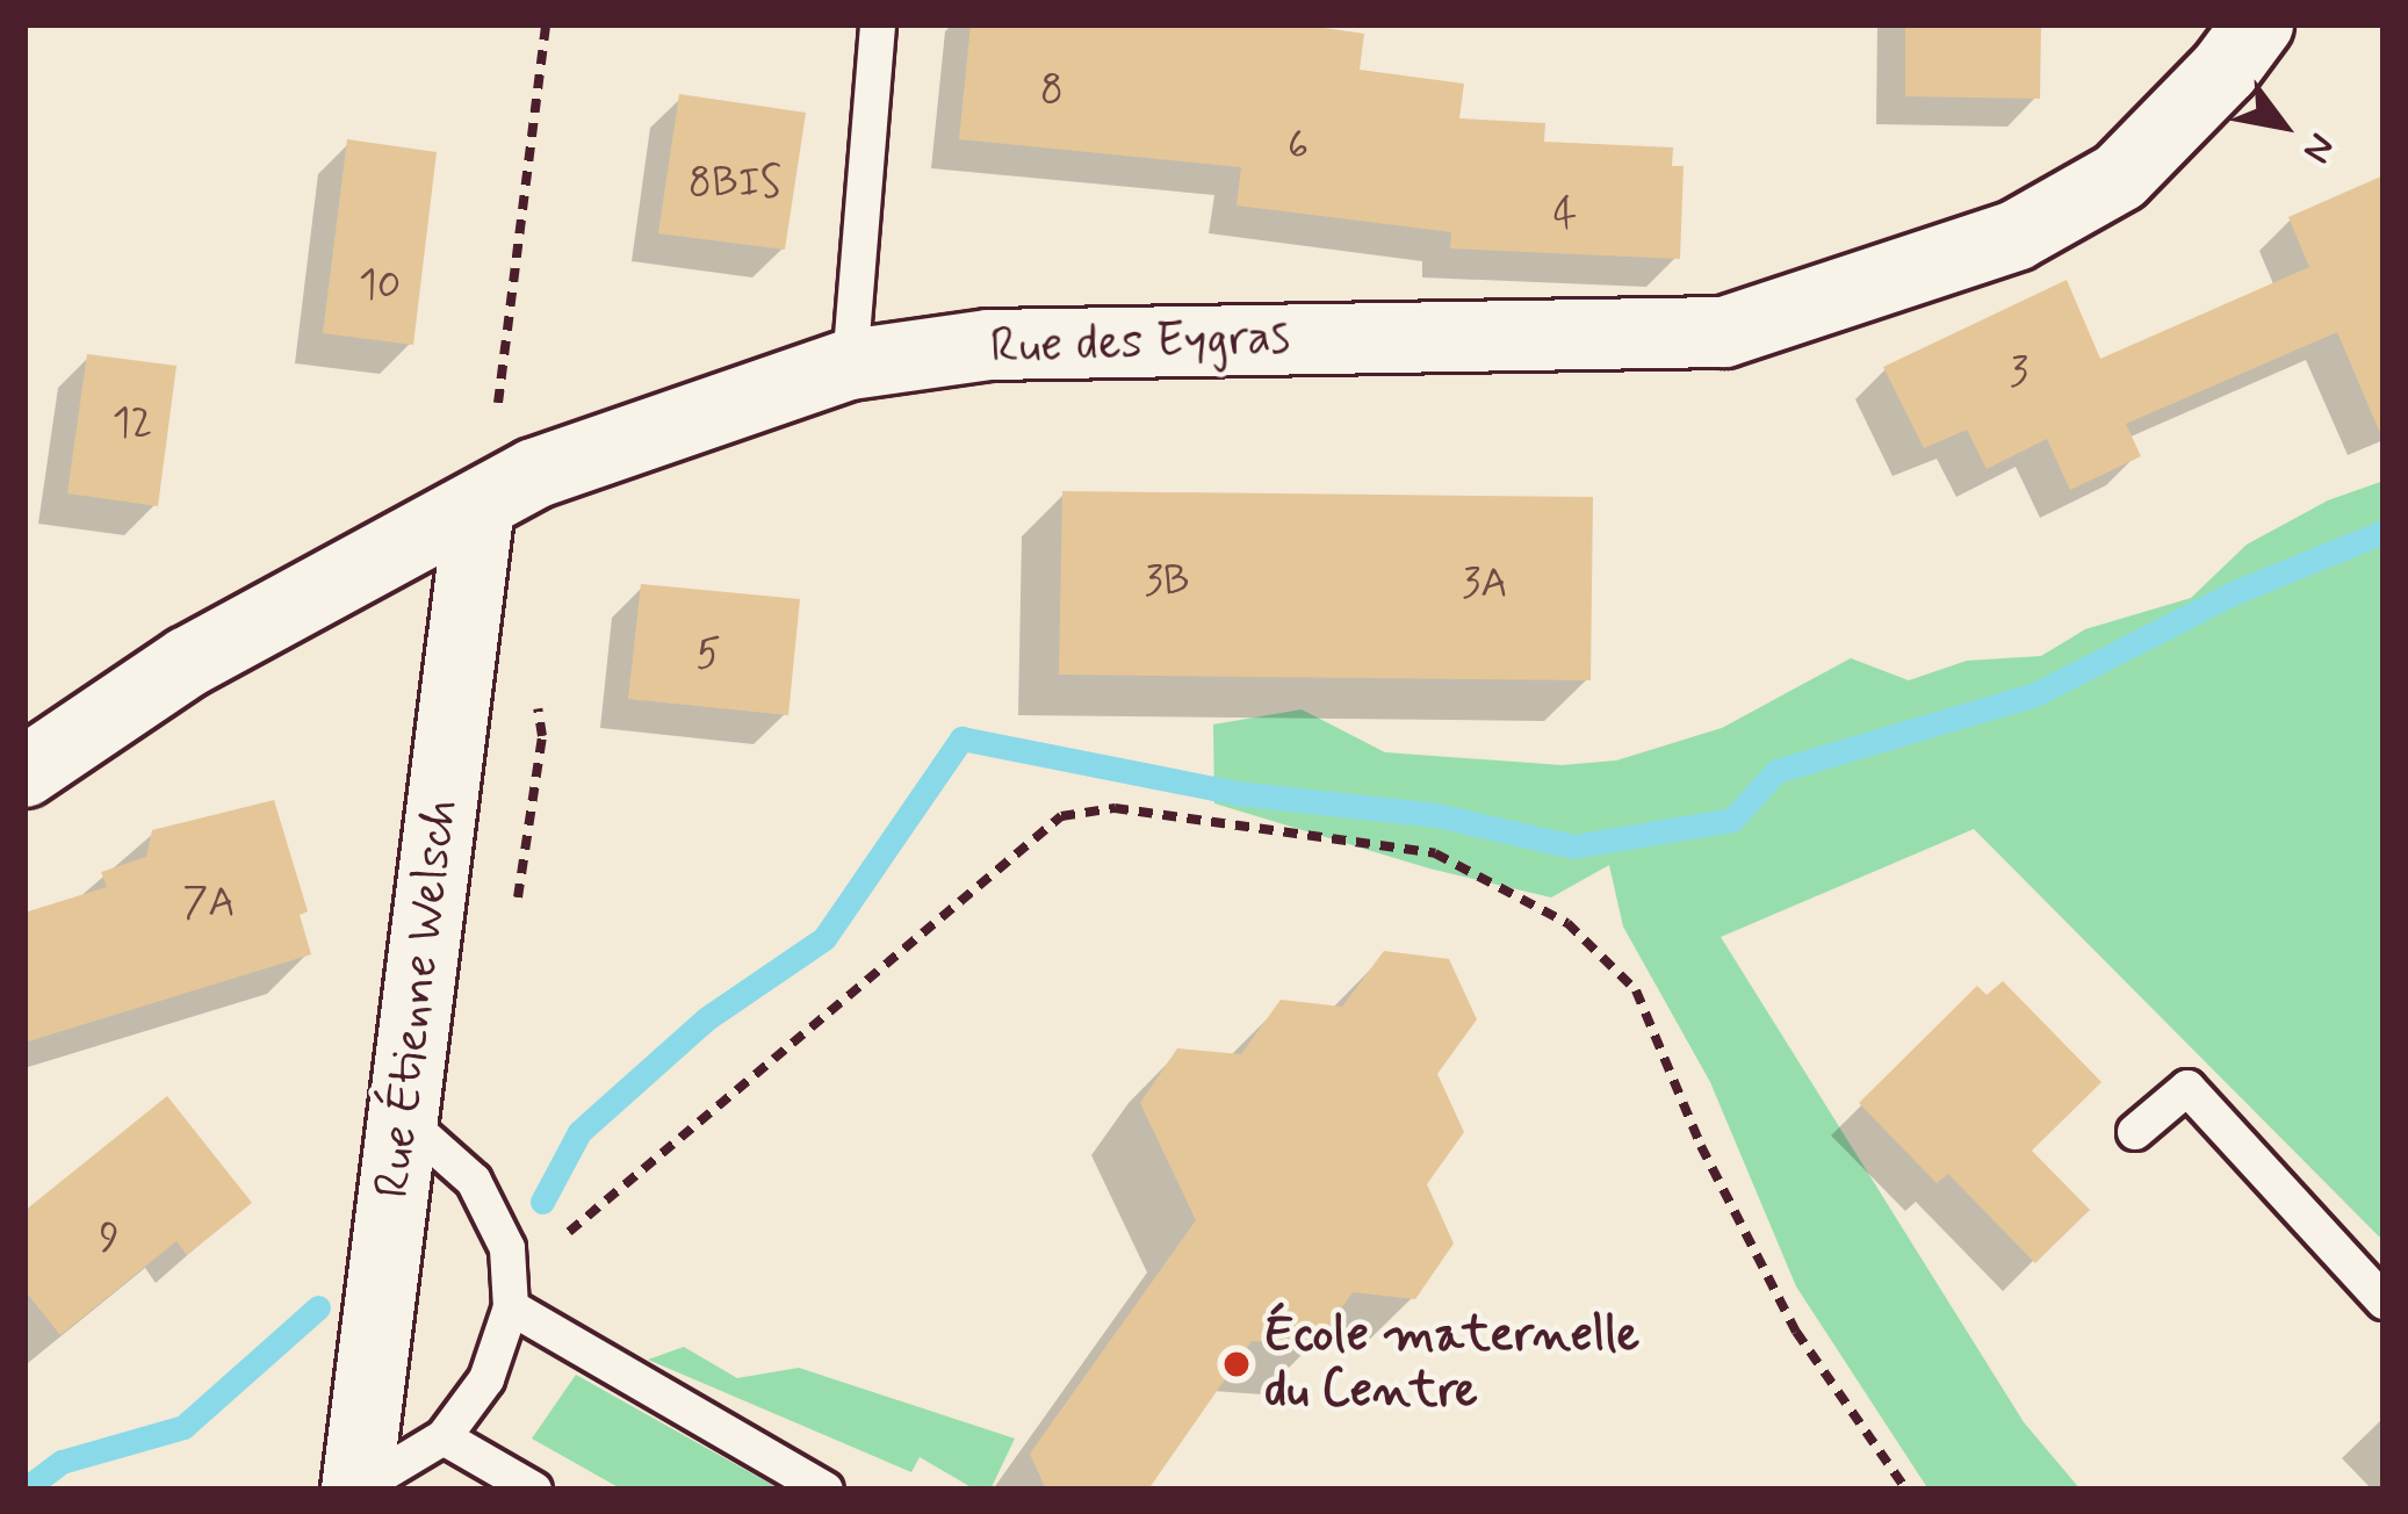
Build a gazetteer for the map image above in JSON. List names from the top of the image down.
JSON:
{
  "streets": {
    "street": ["Rue des Eygras", "Rue Étienne Welsch"]
  },
  "crossings": [
    ["Rue des Eygras", "Rue Étienne Welsch"]
  ],
  "places": ["École maternelle du Centre"],
  "house_numbers": [
    "8",
    "6",
    "8BIS",
    "4",
    "10",
    "3",
    "12",
    "3B",
    "3A",
    "5",
    "7A",
    "9"
  ],
  "north": "bottom right"
}
